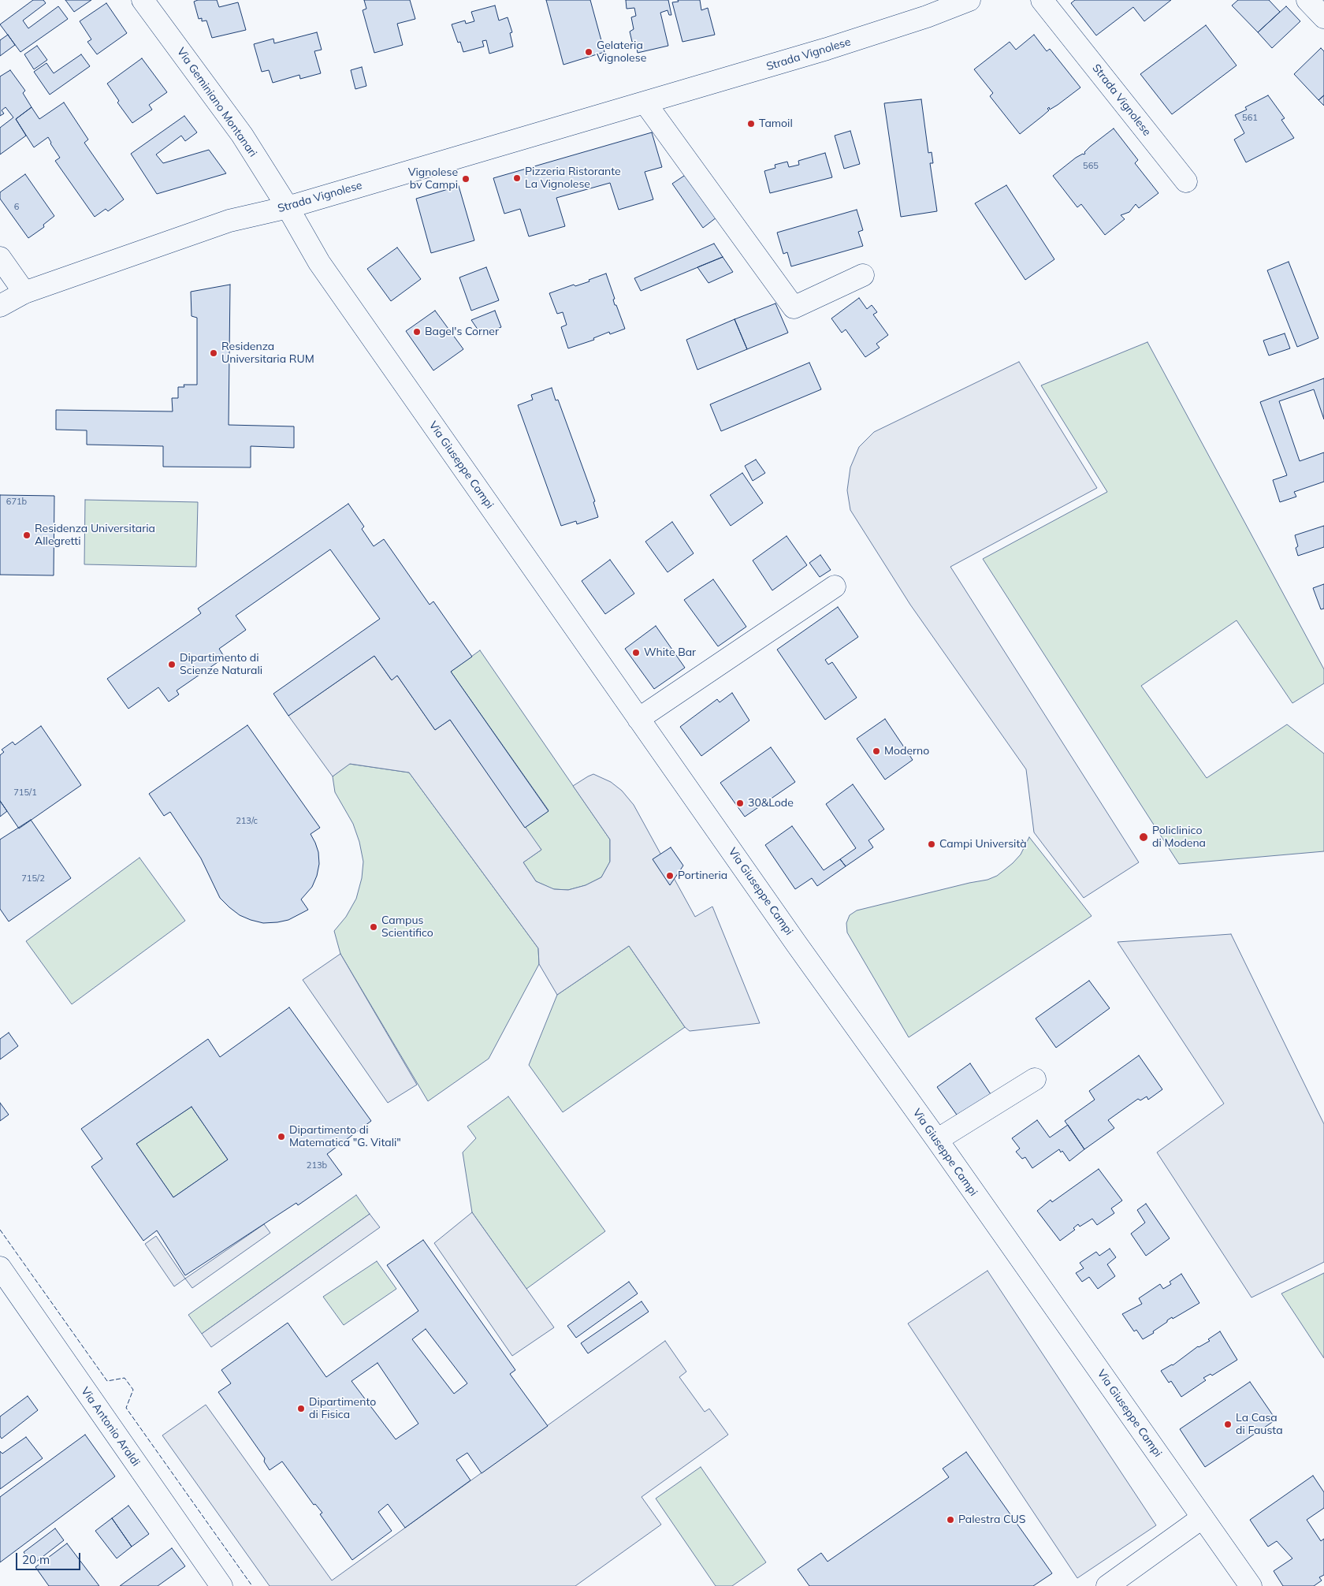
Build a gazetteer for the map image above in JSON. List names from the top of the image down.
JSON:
{
  "streets": {
    "street": [
      "Strada Vignolese",
      "Via Geminiano Montanari",
      "Via Giuseppe Campi",
      "Via Antonio Araldi"
    ]
  },
  "crossings": [
    ["Strada Vignolese", "Via Geminiano Montanari"],
    ["Strada Vignolese", "Via Giuseppe Campi"],
    ["Via Geminiano Montanari", "Via Giuseppe Campi"]
  ],
  "places": [
    "Gelateria Vignolese",
    "Tamoil",
    "Pizzeria Ristorante La Vignolese",
    "Vignolese bv Campi",
    "Bagel's Corner",
    "Residenza Universitaria RUM",
    "Residenza Universitaria Allegretti",
    "White Bar",
    "Dipartimento di Scienze Naturali",
    "Moderno",
    "30&Lode",
    "Policlinico di Modena",
    "Campi Università",
    "Portineria",
    "Campus Scientifico",
    "Dipartimento di Matematica \"G. Vitali\"",
    "Dipartimento di Fisica",
    "La Casa di Fausta",
    "Palestra CUS"
  ],
  "house_numbers": [
    "561",
    "565",
    "6",
    "671b",
    "715/1",
    "213/c",
    "715/2",
    "213b"
  ],
  "scale_bar": "20 m"
}
